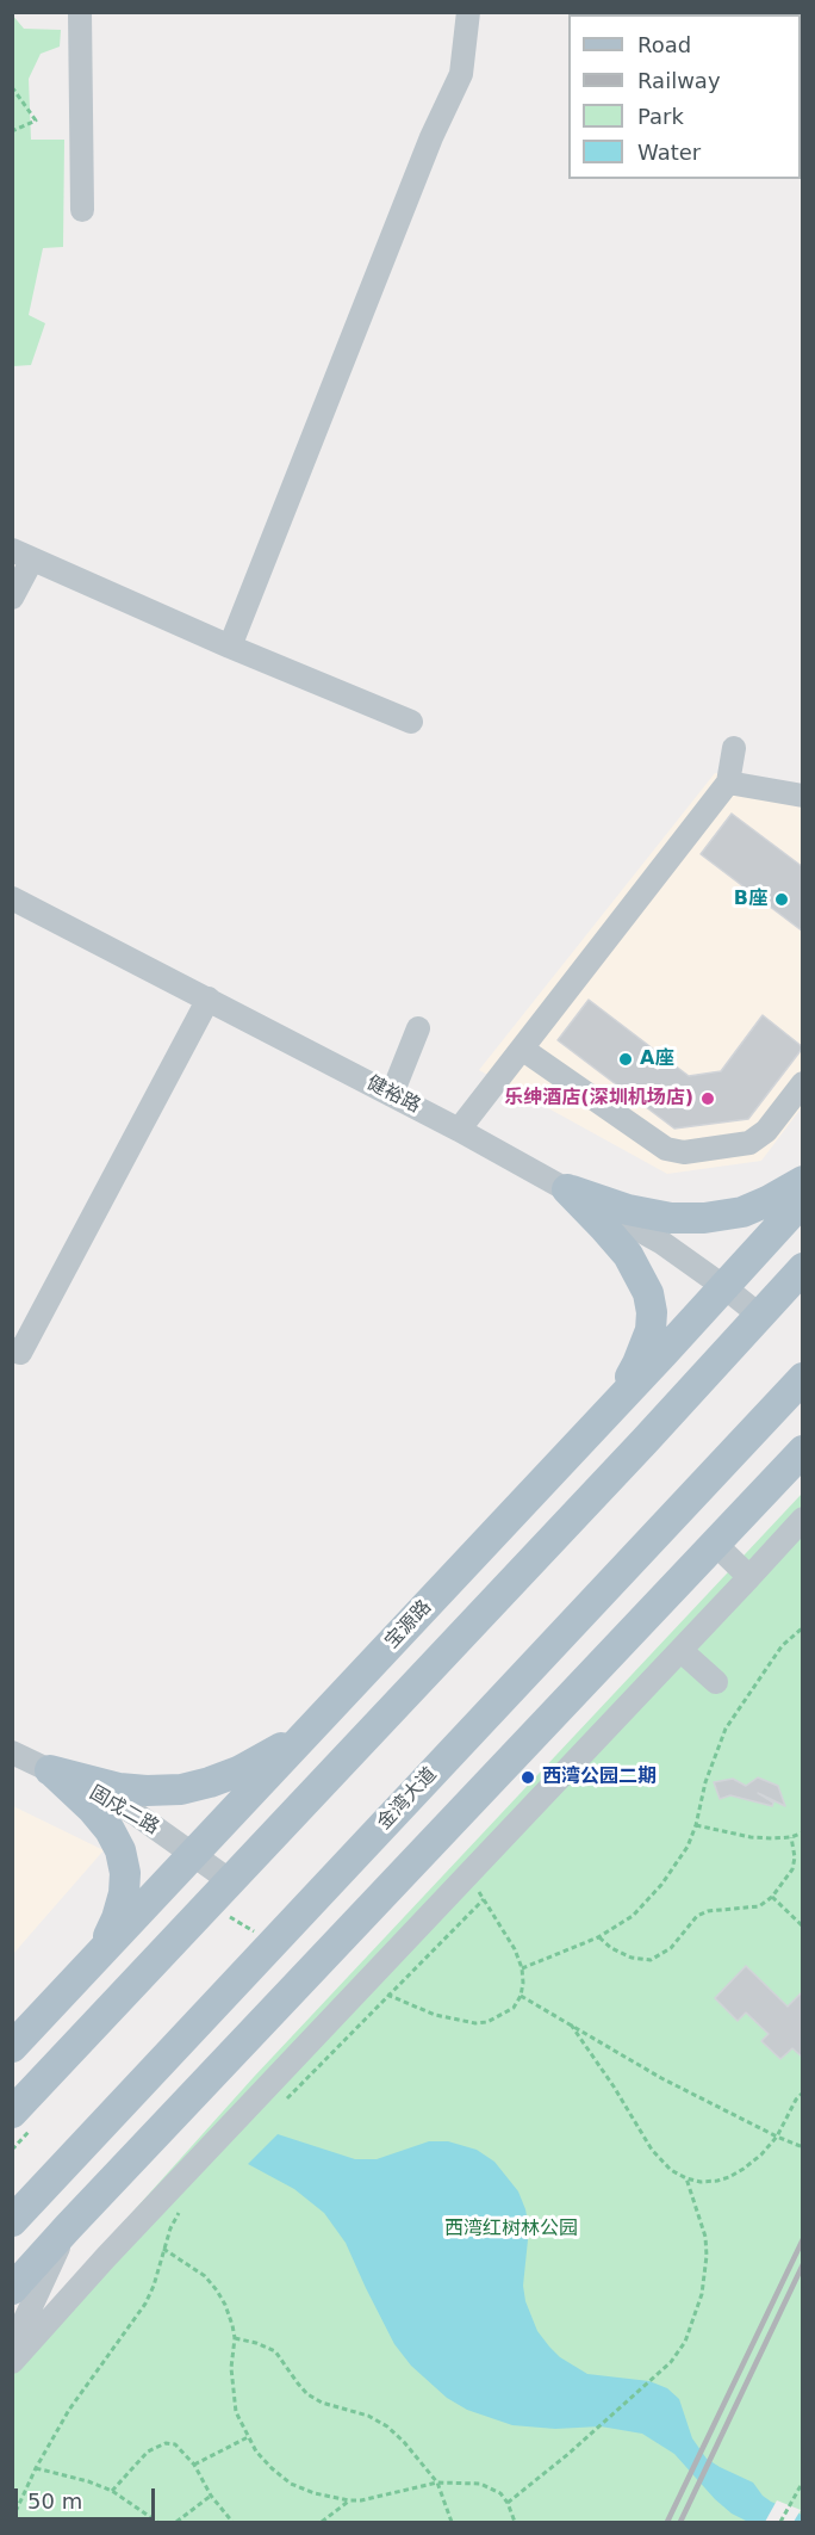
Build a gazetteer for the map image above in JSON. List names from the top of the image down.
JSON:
{
  "streets": {
    "main road": ["宝源路", "金湾大道"],
    "street": ["健裕路", "固戍二路"]
  },
  "crossings": [
    ["健裕路", "宝源路"],
    ["宝源路", "固戍二路"]
  ],
  "parks": ["西湾红树林公园"],
  "places": [
    "B座",
    "A座",
    "乐绅酒店(深圳机场店)",
    "西湾公园二期"
  ],
  "legend": [
    "Road",
    "Railway",
    "Park",
    "Water"
  ],
  "scale_bar": "50 m"
}
